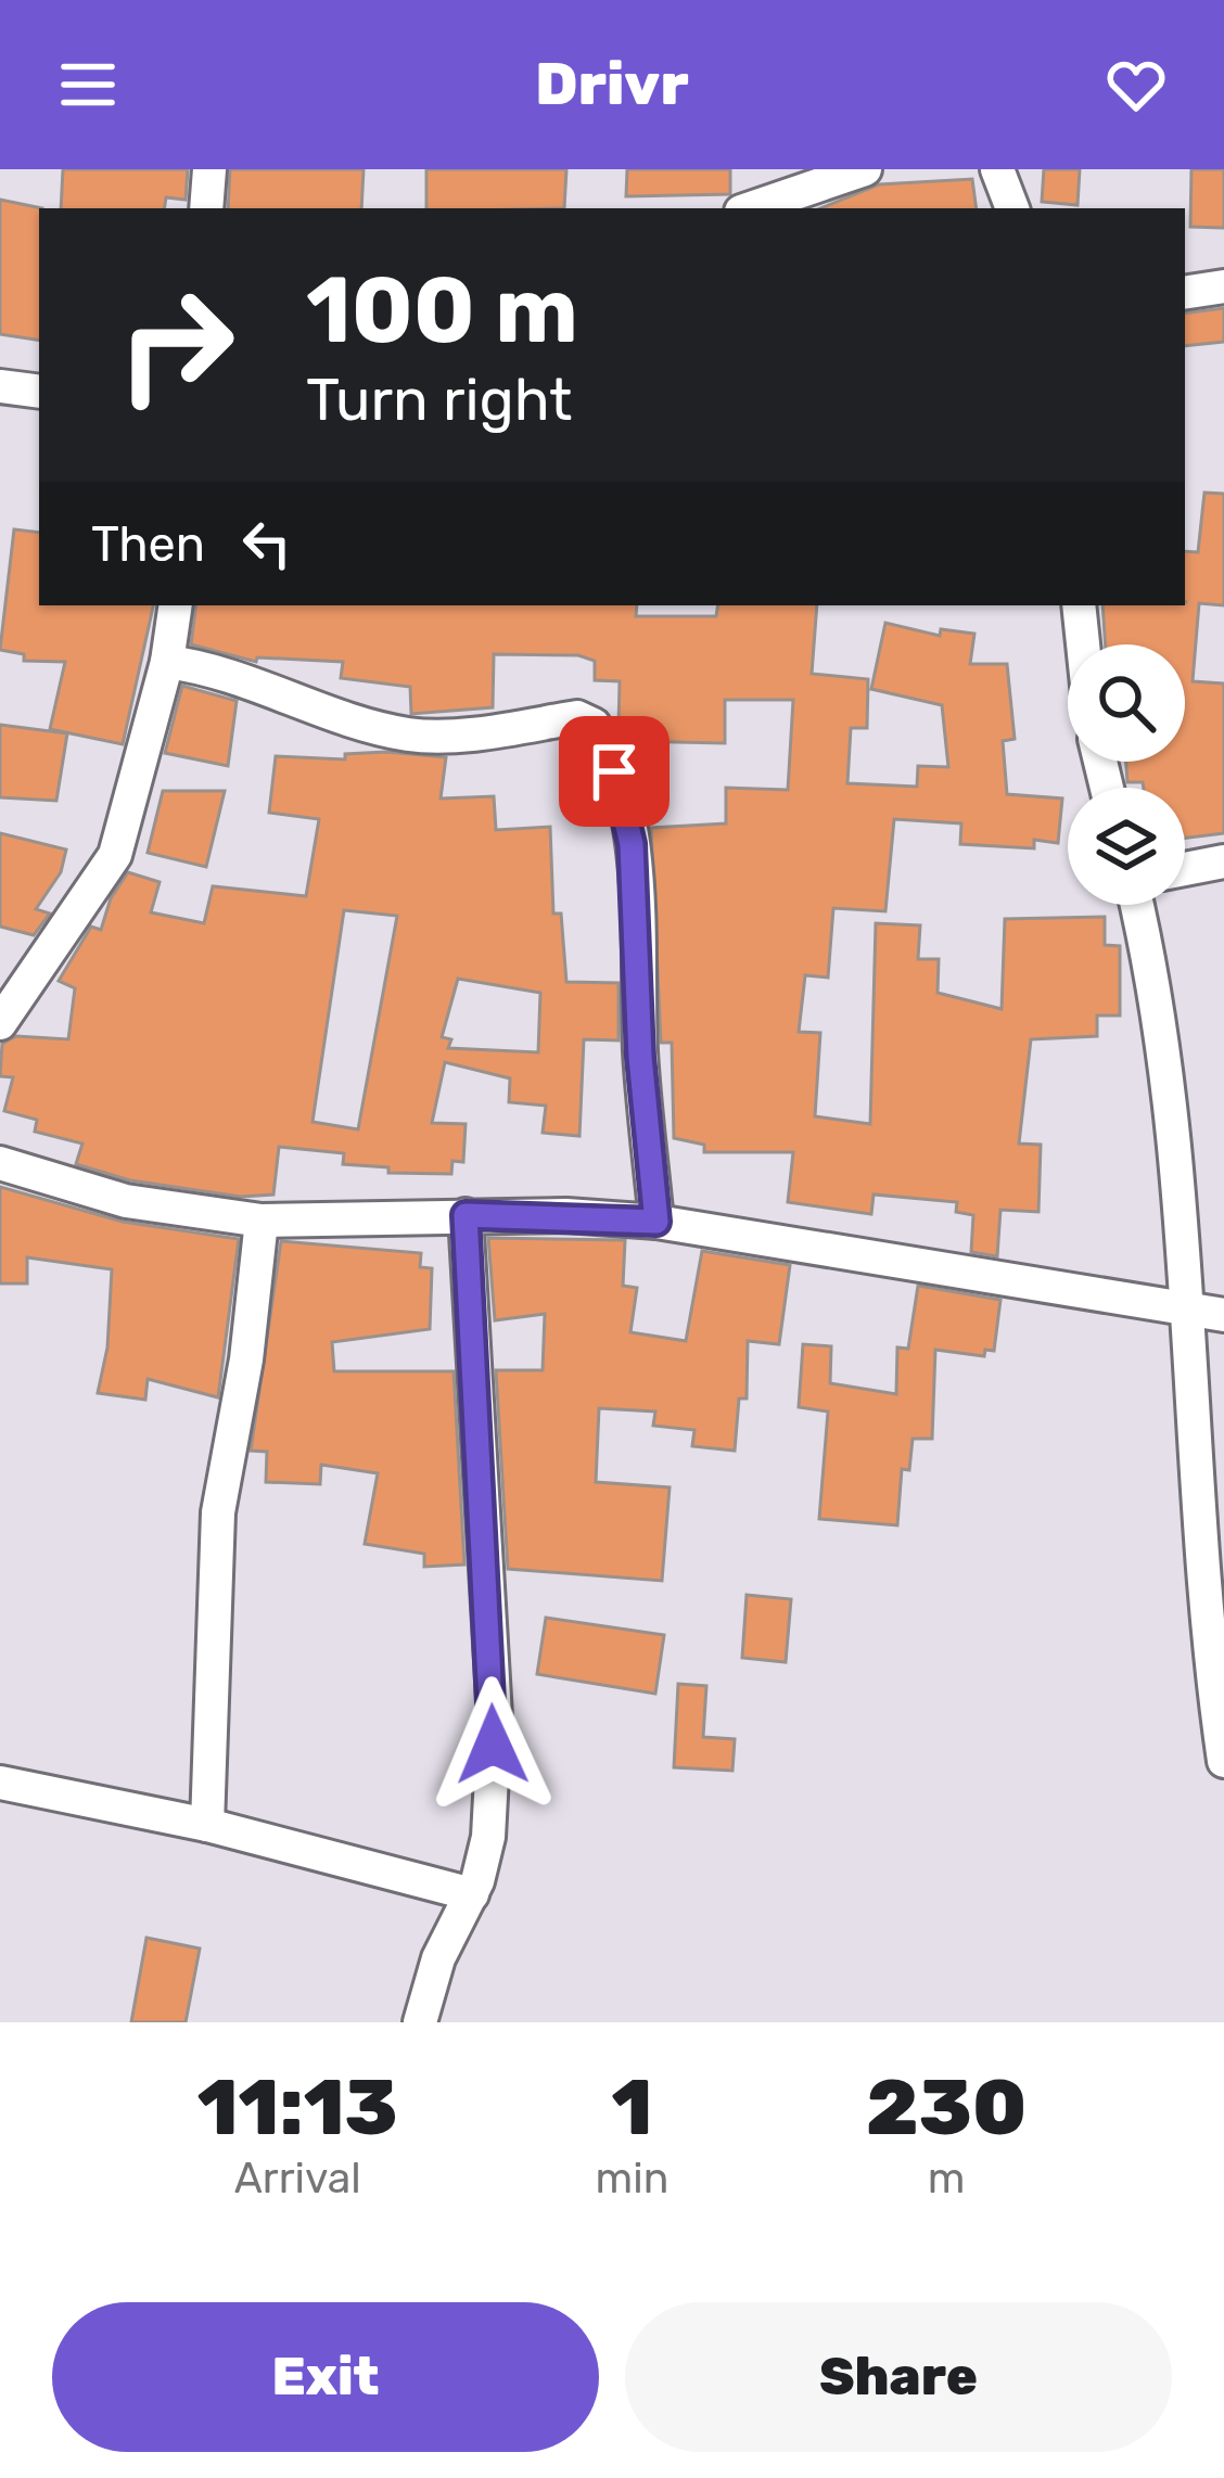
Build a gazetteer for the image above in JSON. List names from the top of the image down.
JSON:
{
  "page": {
    "header": "Drivr",
    "turn": ["100 m", "Turn right"],
    "then": "Then",
    "eta": [
      "11:13",
      "Arrival",
      "1",
      "min",
      "230",
      "m"
    ],
    "buttons": ["Exit", "Share"]
  }
}
